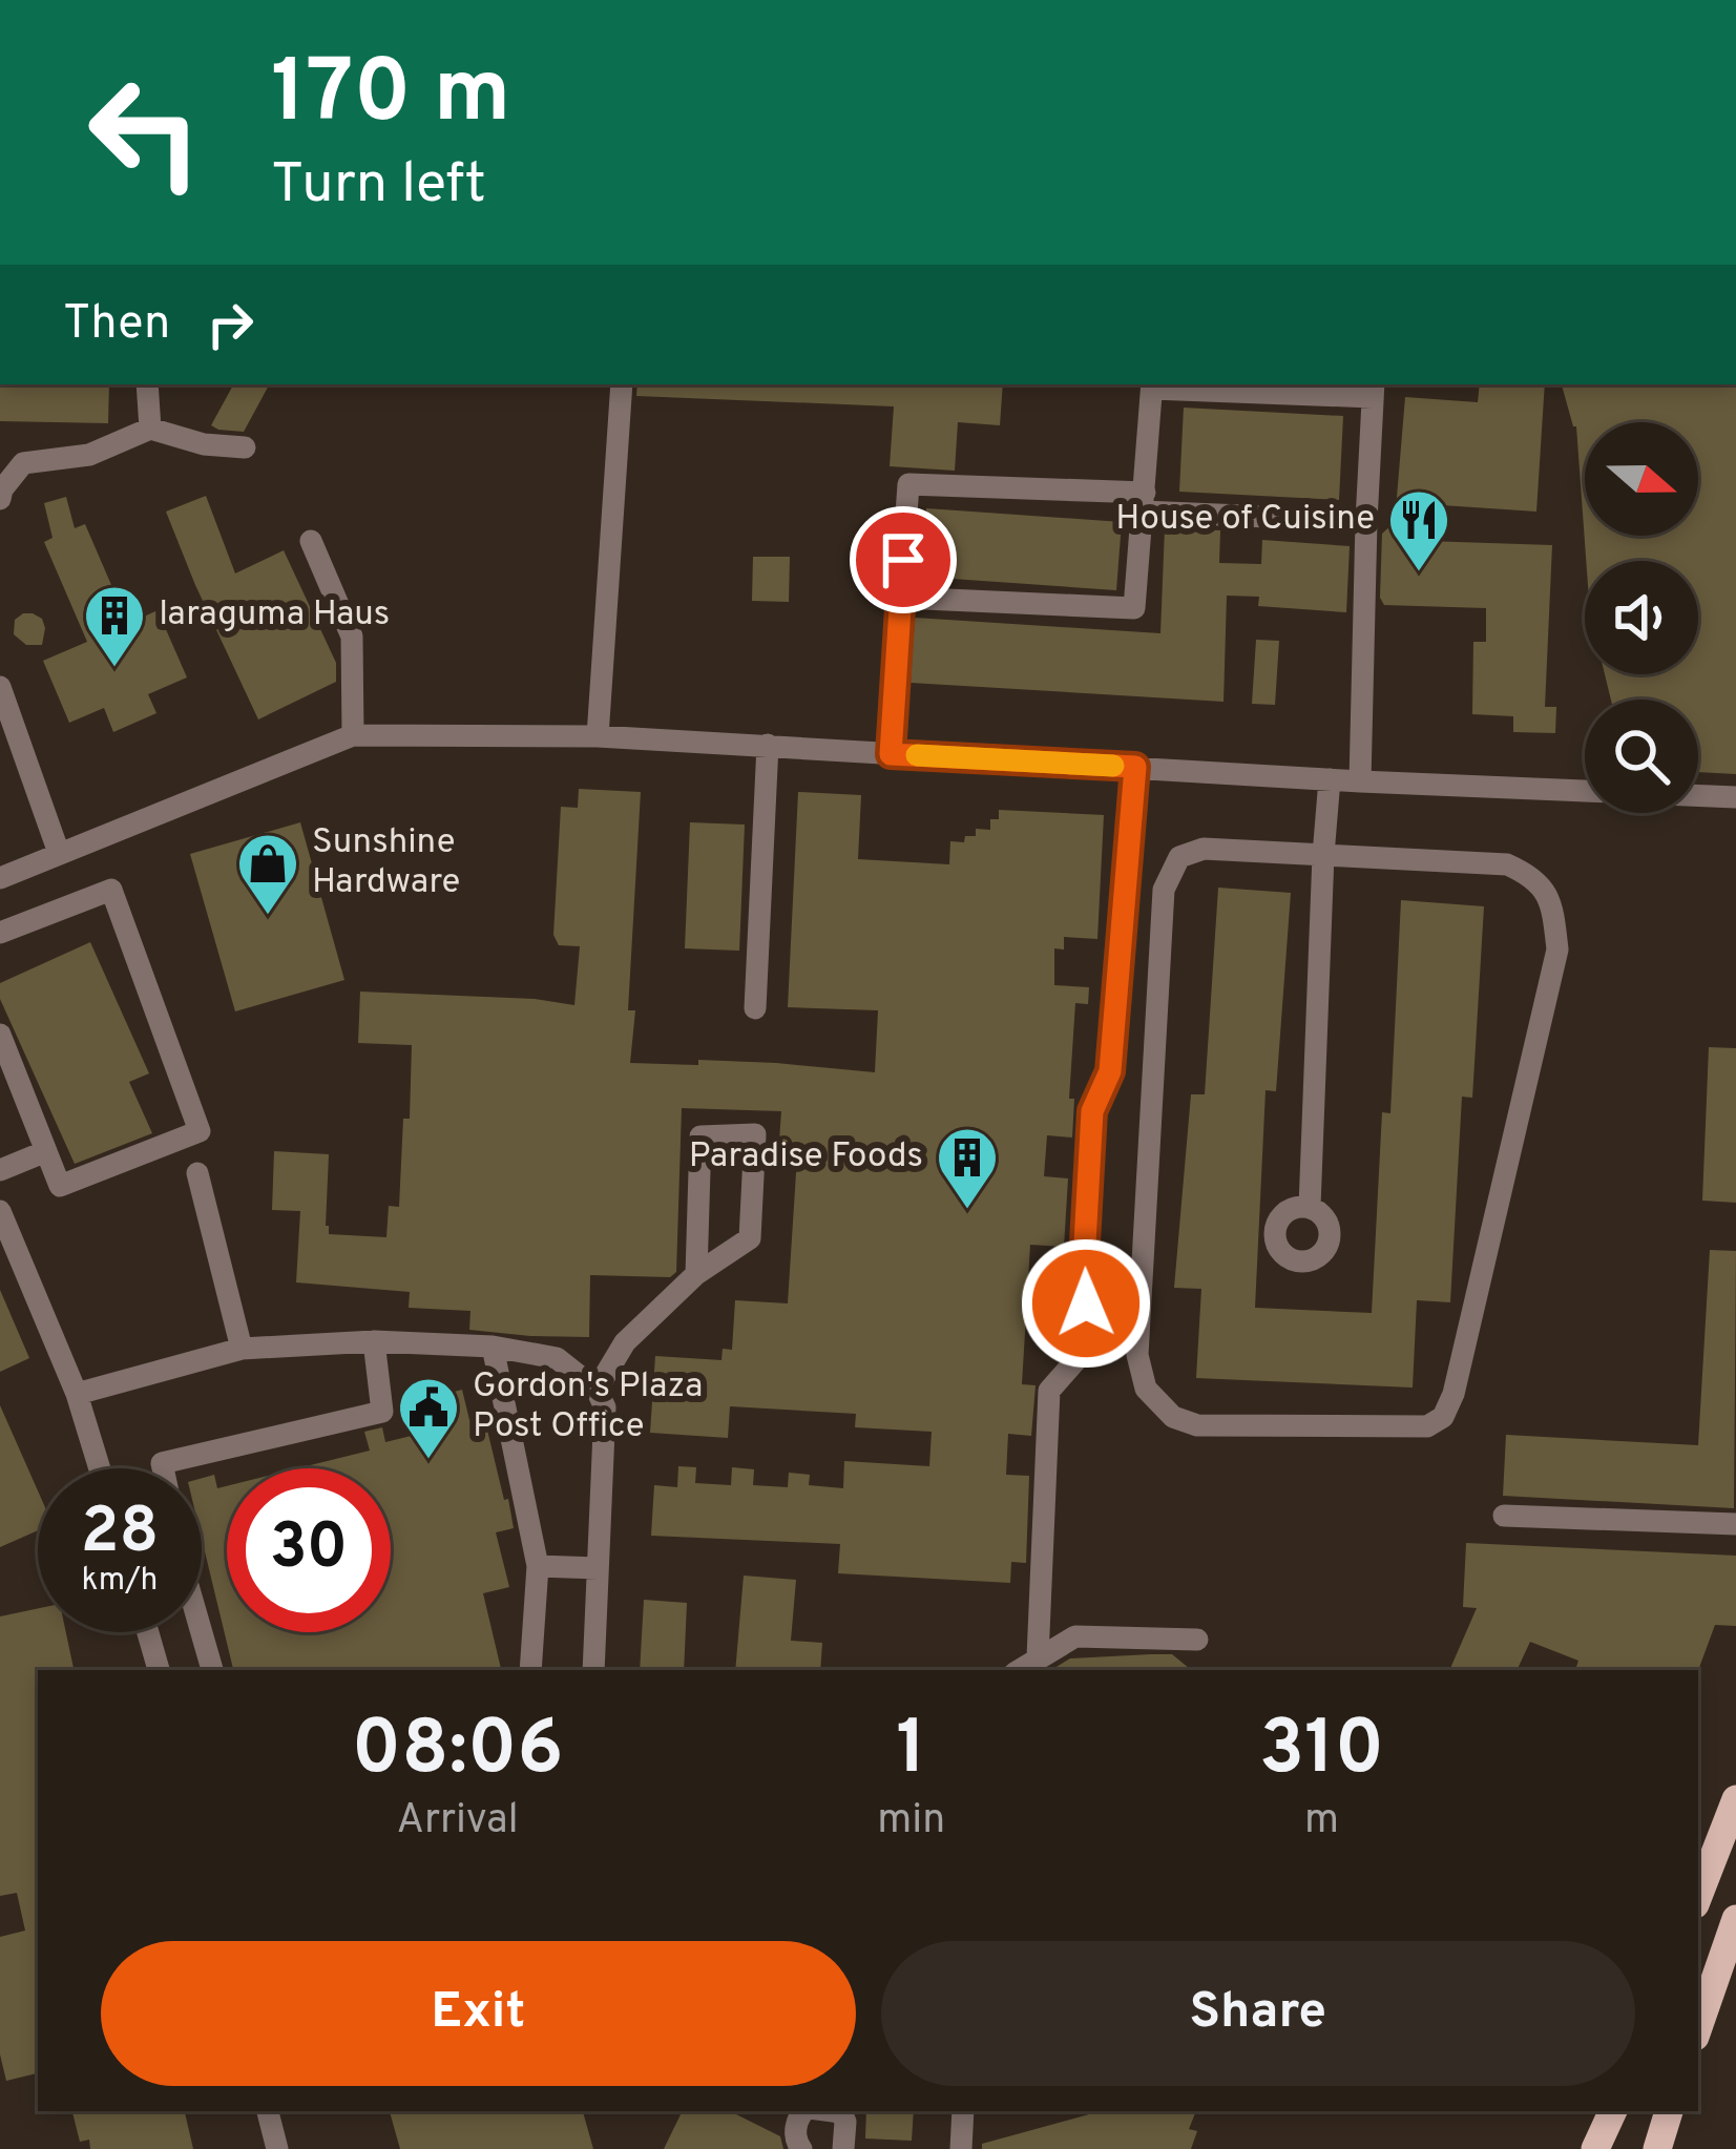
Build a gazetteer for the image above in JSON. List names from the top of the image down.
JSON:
{
  "places": {
    "restaurant": ["House of Cuisine"],
    "building": ["Iaraguma Haus", "Paradise Foods"],
    "shop": ["Sunshine Hardware"],
    "public building": ["Gordon's Plaza Post Office"]
  },
  "north": "right",
  "page": {
    "turn": ["170 m", "Turn left"],
    "then": "Then",
    "speed": "28 km/h",
    "limit": "30",
    "eta": [
      "08:06",
      "Arrival",
      "1",
      "min",
      "310",
      "m"
    ],
    "buttons": ["Exit", "Share"]
  }
}
